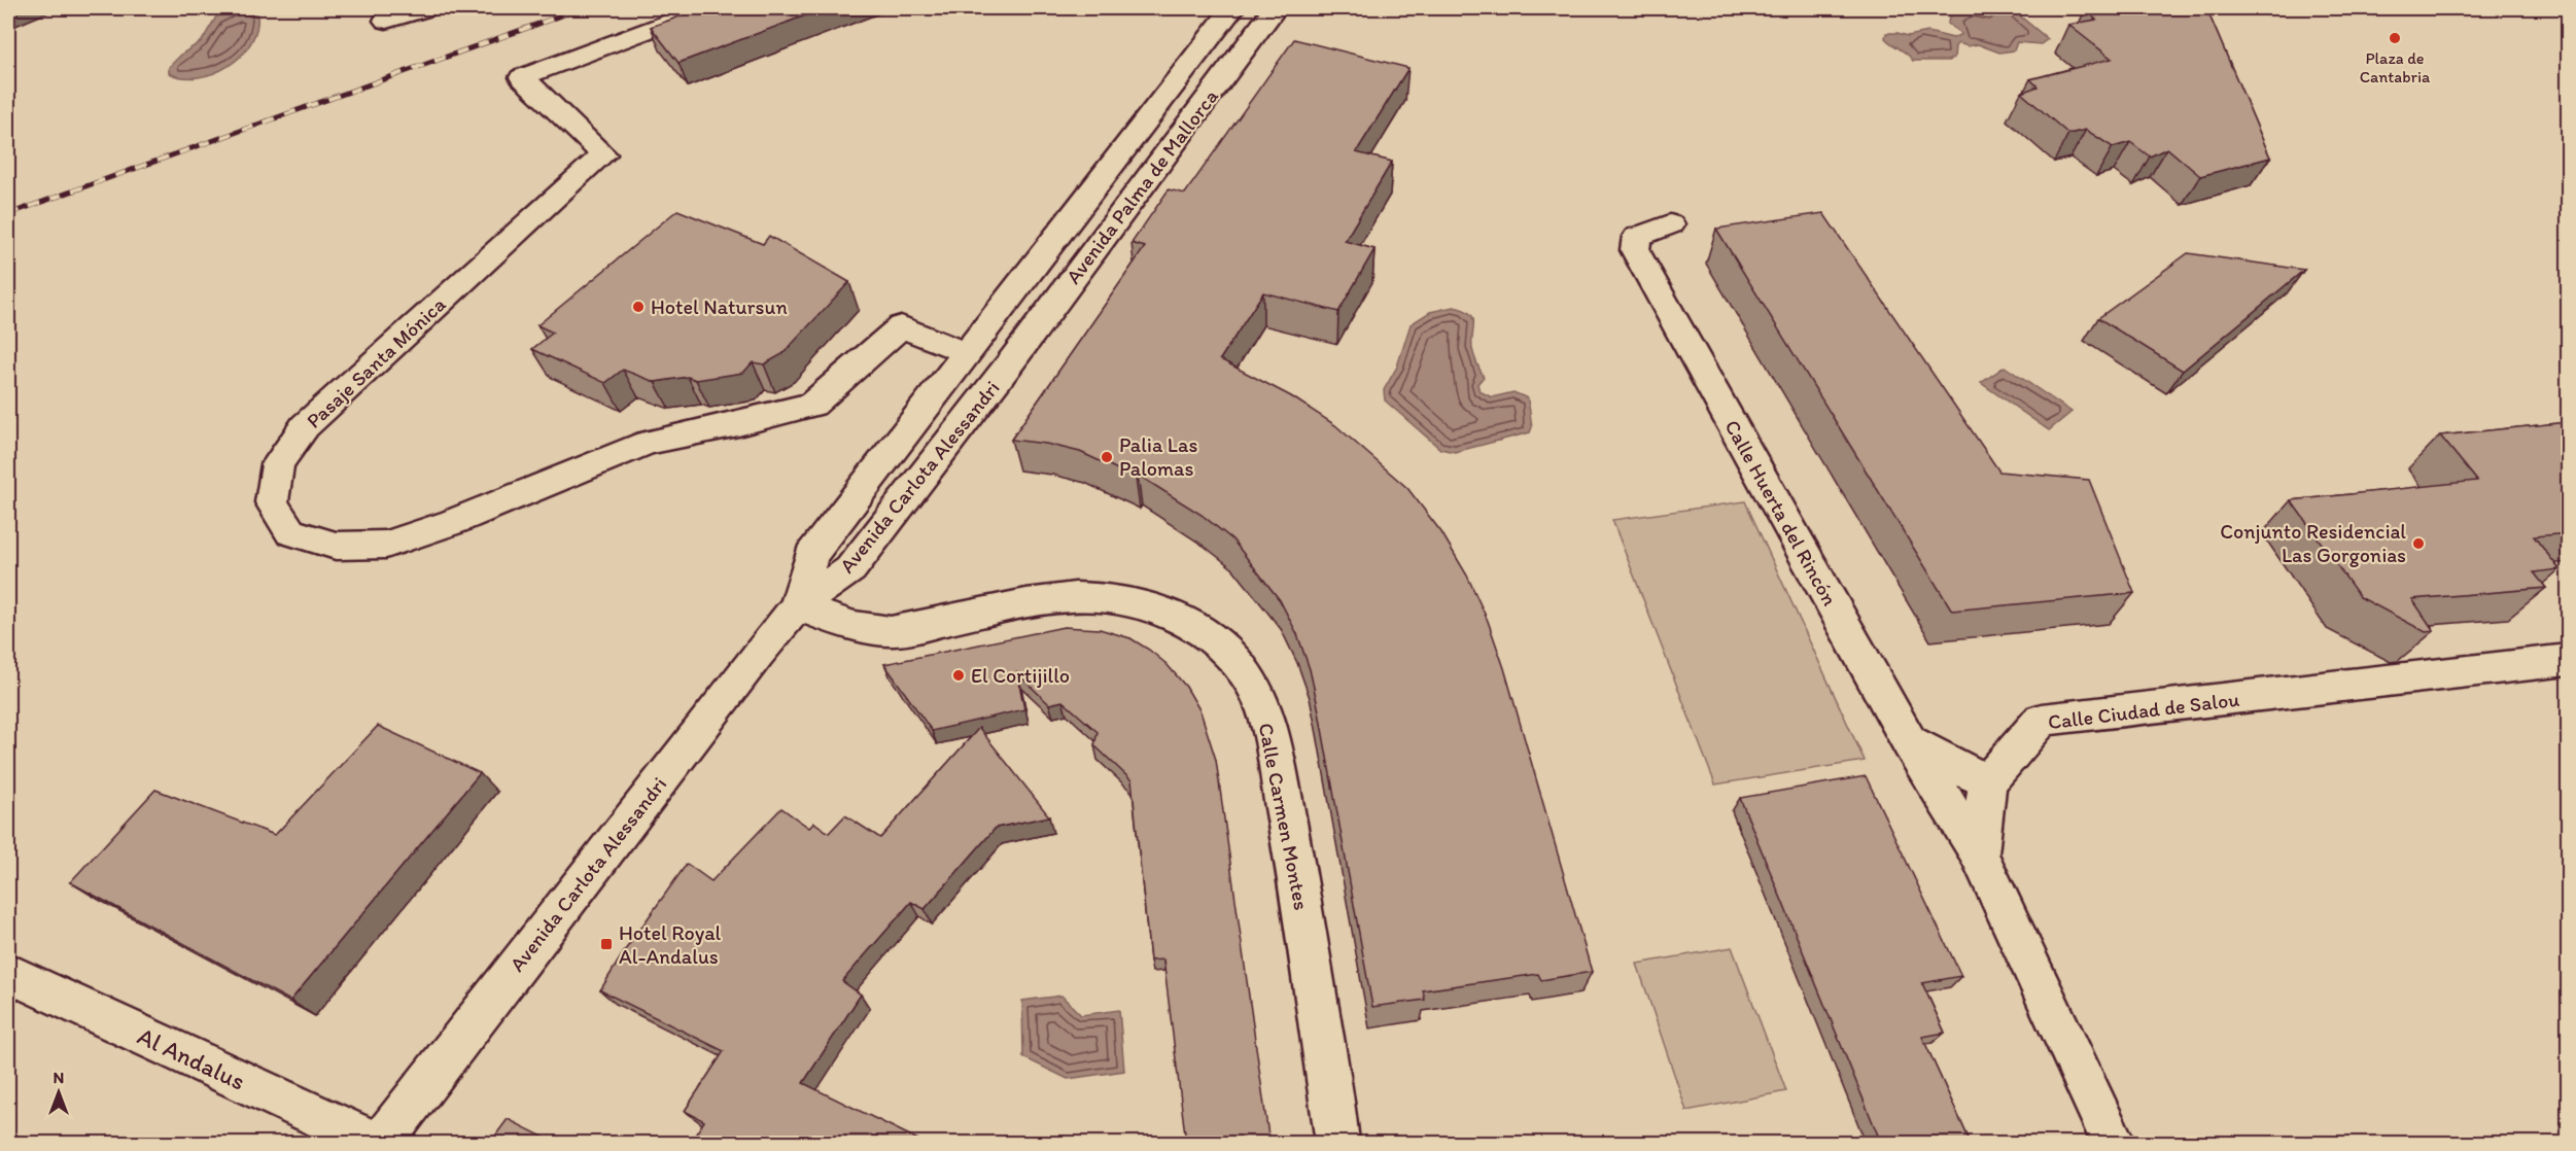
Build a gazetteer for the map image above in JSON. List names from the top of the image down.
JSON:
{
  "streets": {
    "street": [
      "Avenida Palma de Mallorca",
      "Pasaje Santa Mónica",
      "Avenida Carlota Alessandri",
      "Calle Huerta del Rincón",
      "Calle Ciudad de Salou",
      "Calle Carmen Montes",
      "Al Andalus"
    ]
  },
  "crossings": [
    ["Avenida Palma de Mallorca", "Pasaje Santa Mónica"],
    ["Avenida Palma de Mallorca", "Avenida Carlota Alessandri"],
    ["Pasaje Santa Mónica", "Avenida Carlota Alessandri"],
    ["Avenida Carlota Alessandri", "Calle Carmen Montes"]
  ],
  "places": {
    "other": [
      "Plaza de Cantabria",
      "Hotel Natursun",
      "Palia Las Palomas",
      "Conjunto Residencial Las Gorgonias",
      "El Cortijillo"
    ],
    "transit": ["Hotel Royal Al-Andalus"]
  },
  "north": "top"
}
